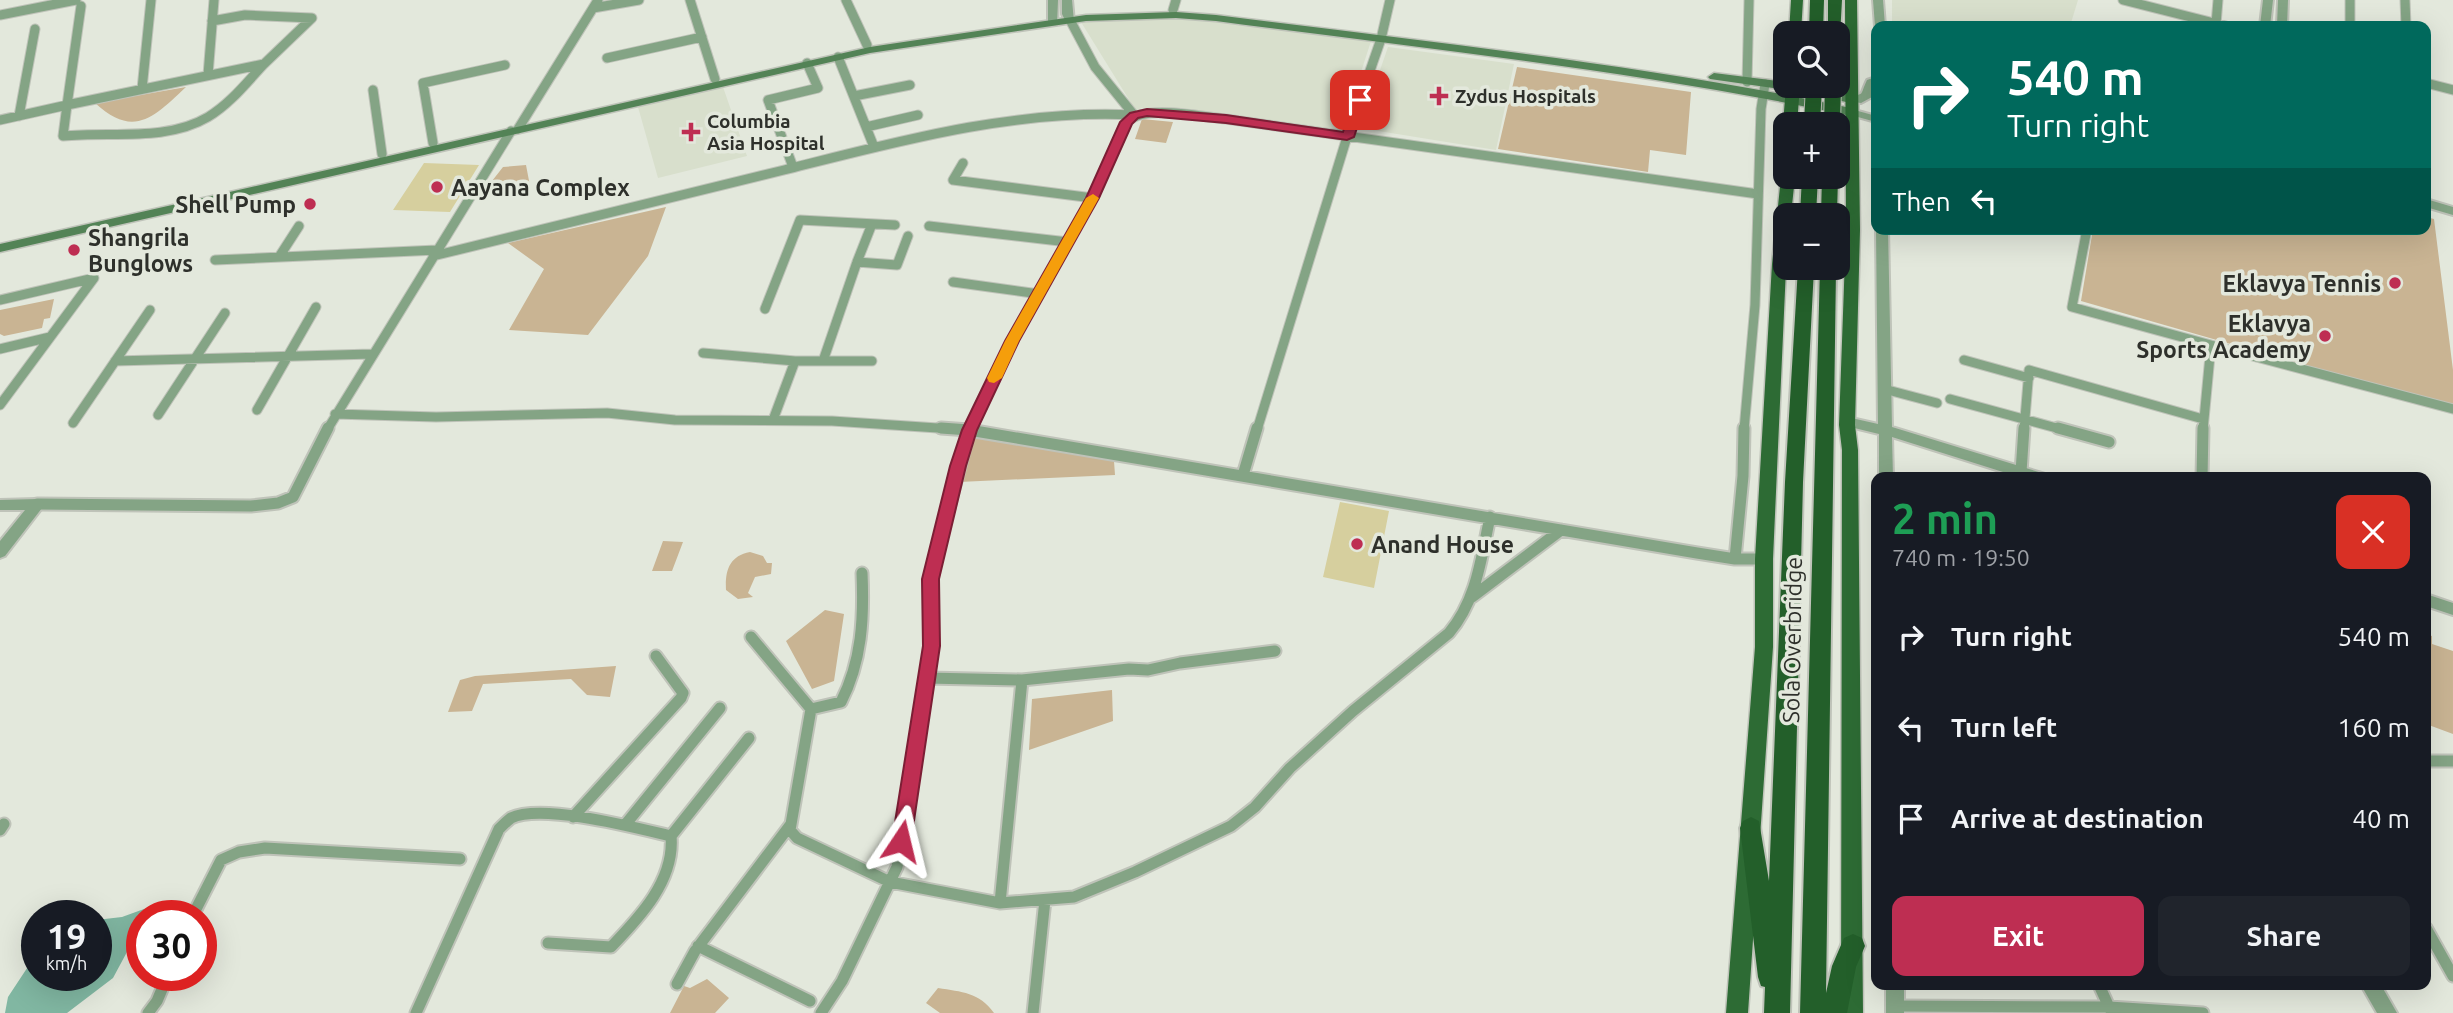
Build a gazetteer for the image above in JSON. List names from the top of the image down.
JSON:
{
  "streets": {
    "highway": ["Sola Overbridge"]
  },
  "places": {
    "health": ["Zydus Hospitals", "Columbia Asia Hospital"],
    "other": [
      "Aayana Complex",
      "Shell Pump",
      "Shangrila Bunglows",
      "Eklavya Tennis",
      "Eklavya Sports Academy",
      "Anand House"
    ]
  },
  "page": {
    "map_buttons": ["+", "−"],
    "turn": ["540 m", "Turn right"],
    "then": "Then",
    "heading": ["2 min", "740 m · 19:50"],
    "list": [
      {
        "name": "Turn right",
        "value": "540 m"
      },
      {
        "name": "Turn left",
        "value": "160 m"
      },
      {
        "name": "Arrive at destination",
        "value": "40 m"
      }
    ],
    "buttons": ["Exit", "Share"],
    "speed": "19 km/h",
    "limit": "30"
  }
}
